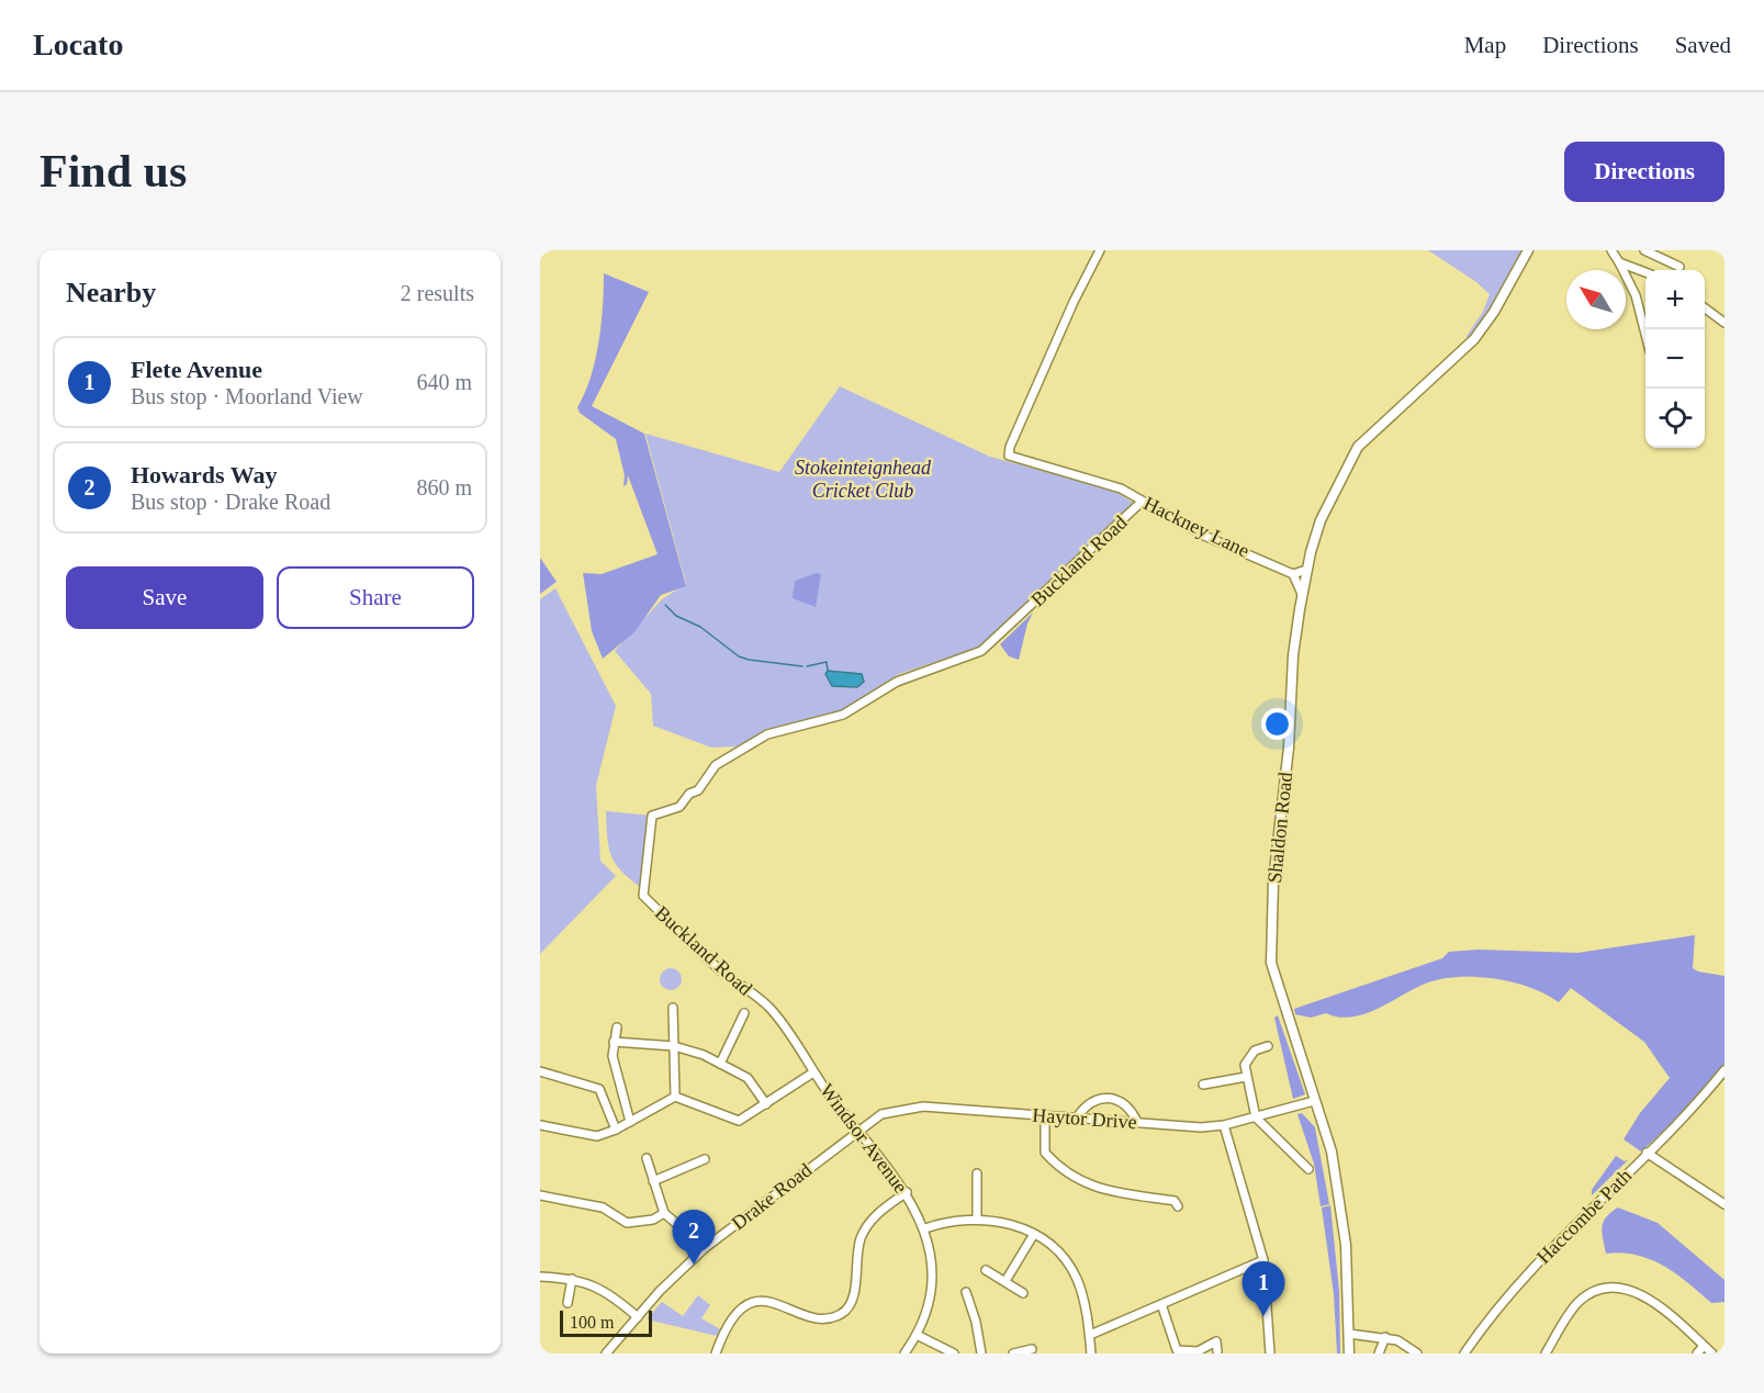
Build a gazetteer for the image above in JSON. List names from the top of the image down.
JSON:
{
  "streets": {
    "street": [
      "Hackney Lane",
      "Buckland Road",
      "Shaldon Road",
      "Haytor Drive",
      "Windsor Avenue",
      "Drake Road",
      "Haccombe Path"
    ]
  },
  "crossings": [
    ["Hackney Lane", "Buckland Road"],
    ["Buckland Road", "Windsor Avenue"],
    ["Shaldon Road", "Haytor Drive"],
    ["Haytor Drive", "Windsor Avenue"],
    ["Haytor Drive", "Drake Road"],
    ["Windsor Avenue", "Drake Road"]
  ],
  "parks": ["Stokeinteignhead Cricket Club"],
  "scale_bar": "100 m",
  "north": "top left",
  "page": {
    "header": "Locato",
    "nav": ["Map", "Directions", "Saved"],
    "buttons": [
      "Directions",
      ["Save", "Share"]
    ],
    "title": "Find us",
    "heading": ["Nearby", "2 results"],
    "map_buttons": ["+", "−"],
    "list": [
      {
        "mark": "1",
        "name": "Flete Avenue",
        "note": "Bus stop · Moorland View",
        "value": "640 m"
      },
      {
        "mark": "2",
        "name": "Howards Way",
        "note": "Bus stop · Drake Road",
        "value": "860 m"
      }
    ],
    "pins": ["2", "1"],
    "scale": "100 m"
  }
}
